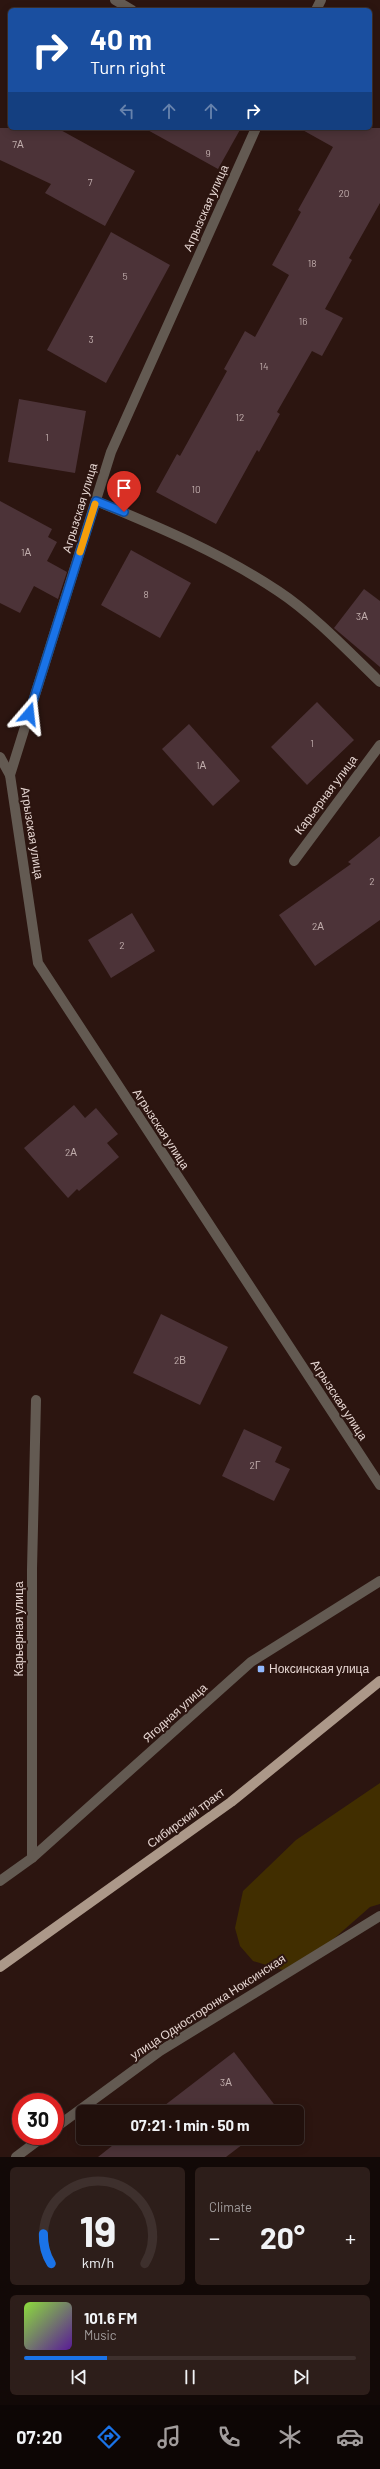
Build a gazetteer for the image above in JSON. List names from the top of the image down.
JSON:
{
  "streets": {
    "main road": ["Сибирский тракт"],
    "street": [
      "Агрызская улица",
      "Карьерная улица",
      "Ягодная улица",
      "улица Односторонка Ноксинская"
    ]
  },
  "crossings": [
    ["Карьерная улица", "Ягодная улица"]
  ],
  "places": {
    "transit": ["Ноксинская улица"]
  },
  "house_numbers": [
    "7А",
    "9",
    "7",
    "20",
    "18",
    "5",
    "16",
    "3",
    "14",
    "12",
    "1",
    "10",
    "1А",
    "8",
    "3А",
    "1",
    "1А",
    "2",
    "2А",
    "2",
    "2А",
    "2В",
    "2Г",
    "3А"
  ],
  "page": {
    "turn": ["40 m", "Turn right"],
    "limit": "30",
    "trip": "07:21 · 1 min · 50 m",
    "tile": "Climate",
    "heat": ["−", "20°", "+"],
    "song": ["101.6 FM", "Music"],
    "tabs": "07:20",
    "gauge": ["19", "km/h"]
  }
}
